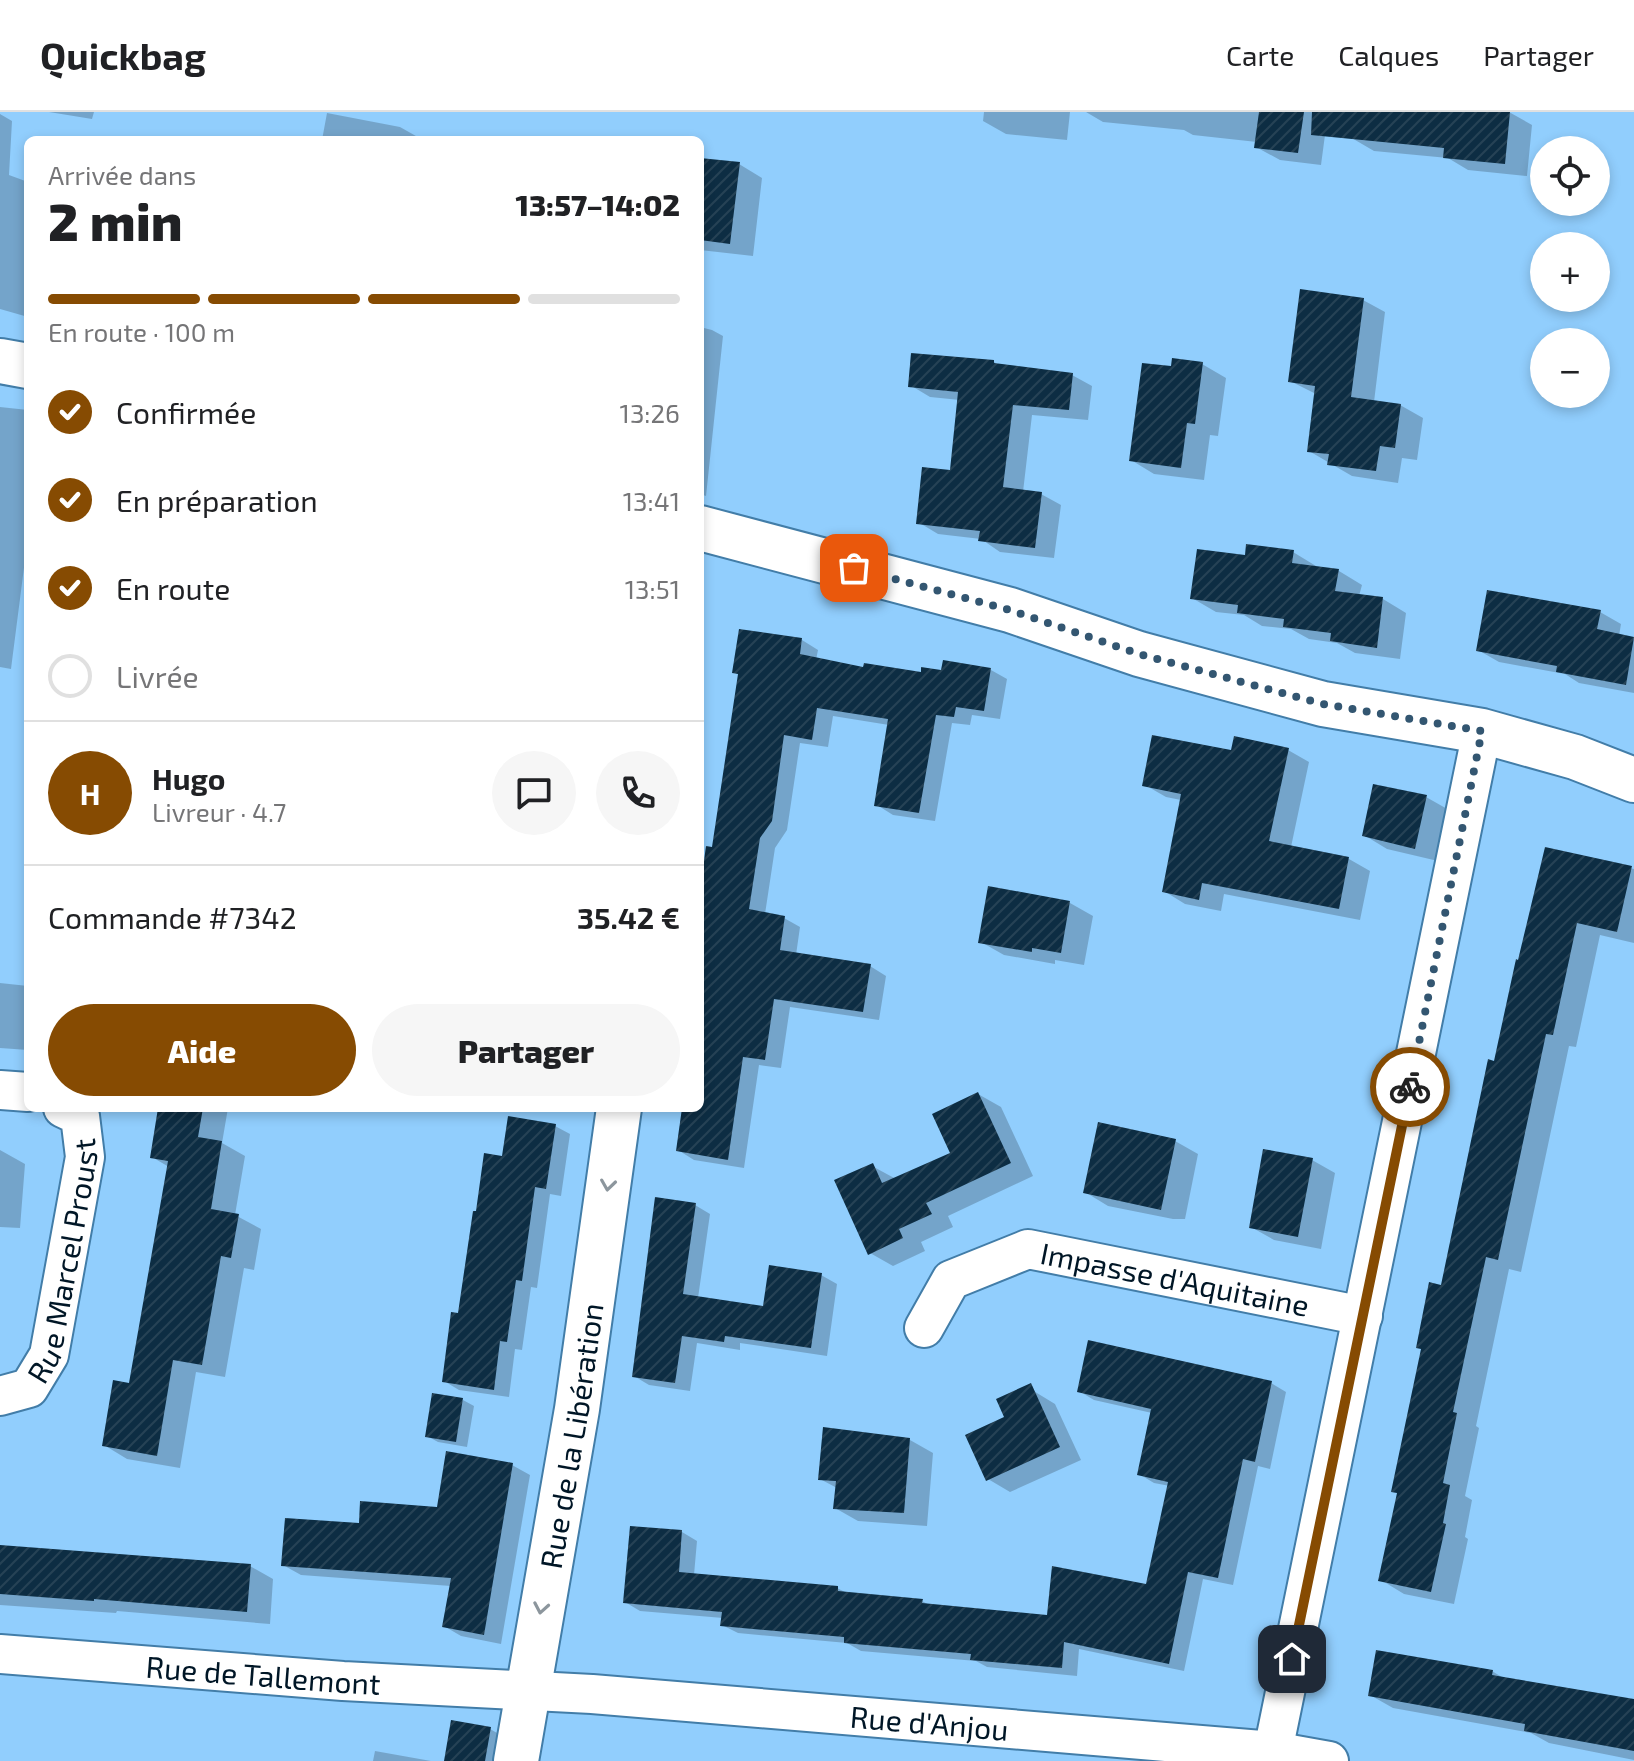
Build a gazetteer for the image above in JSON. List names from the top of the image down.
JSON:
{
  "streets": {
    "street": [
      "Rue Marcel Proust",
      "Impasse d'Aquitaine",
      "Rue de la Libération",
      "Rue de Tallemont",
      "Rue d'Anjou"
    ]
  },
  "crossings": [
    ["Rue de la Libération", "Rue de Tallemont"],
    ["Rue de la Libération", "Rue d'Anjou"],
    ["Rue de Tallemont", "Rue d'Anjou"]
  ],
  "one_way": ["Rue de la Libération"],
  "page": {
    "header": "Quickbag",
    "nav": ["Carte", "Calques", "Partager"],
    "map_buttons": ["+", "−"],
    "heading": ["2 min", "Arrivée dans", "13:57–14:02"],
    "panel": [
      "Hugo",
      "Livreur · 4.7",
      "Commande #7342",
      "35.42 €"
    ],
    "bar": "En route · 100 m",
    "list": [
      ["Confirmée", "13:26"],
      ["En préparation", "13:41"],
      ["En route", "13:51"],
      "Livrée"
    ],
    "round": "H",
    "buttons": ["Aide", "Partager"]
  }
}
